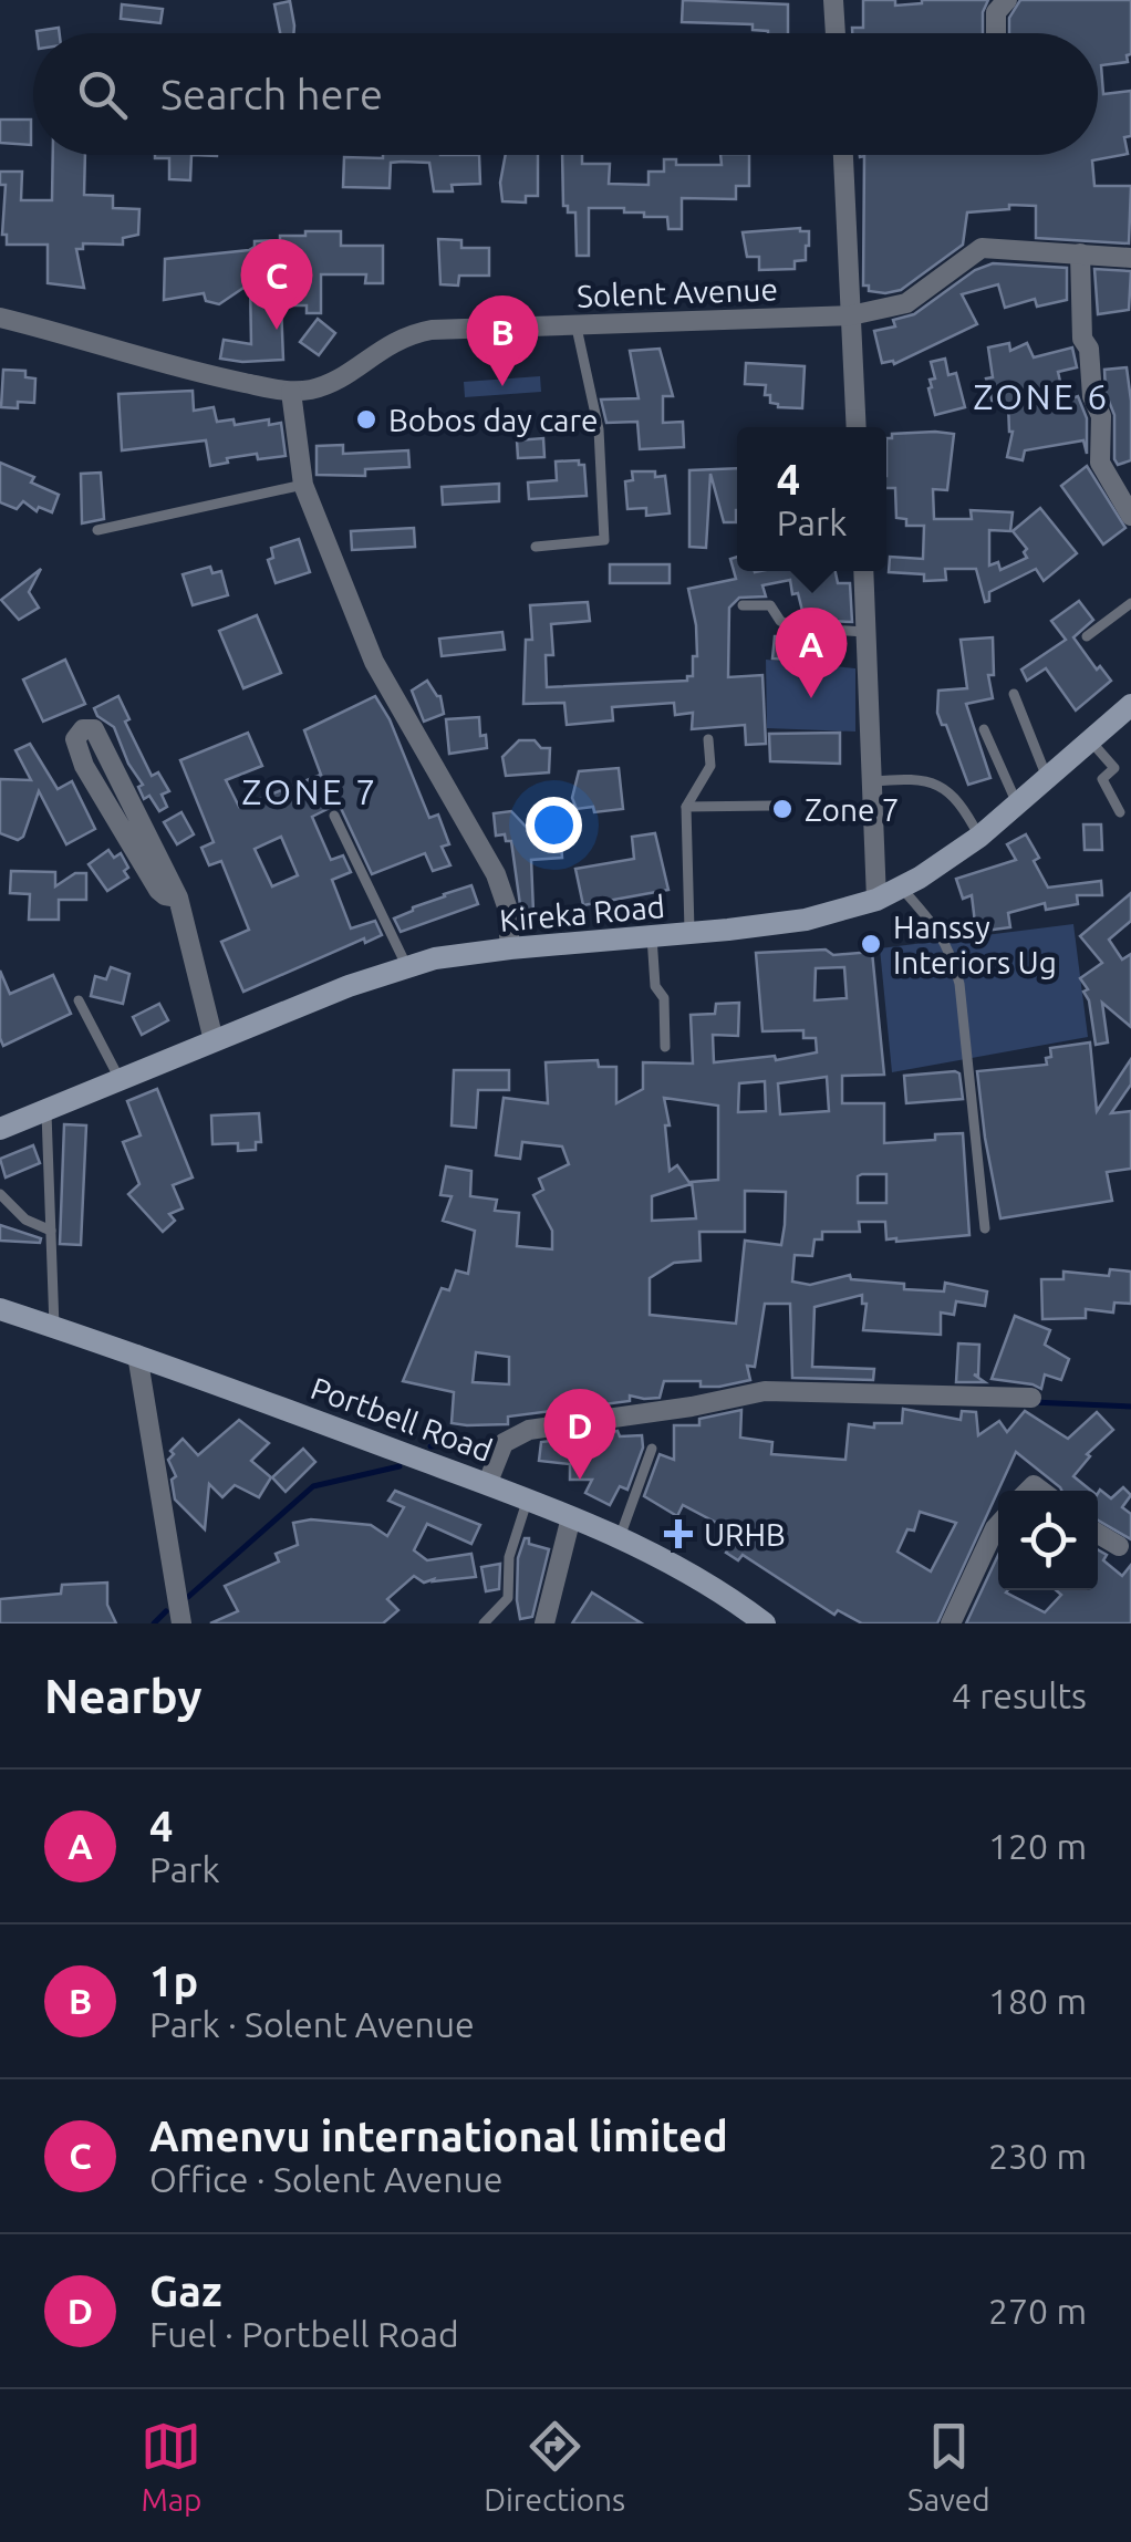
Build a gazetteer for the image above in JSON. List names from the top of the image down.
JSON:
{
  "streets": {
    "main road": ["Kireka Road", "Portbell Road"],
    "street": ["Solent Avenue"]
  },
  "districts": ["ZONE 6", "ZONE 7"],
  "places": {
    "other": ["Bobos day care", "Zone 7", "Hanssy Interiors Ug"],
    "health": ["URHB"]
  },
  "page": {
    "search": "Search here",
    "pins": [
      "C",
      "B",
      "A",
      "D"
    ],
    "popup": ["4", "Park"],
    "heading": ["Nearby", "4 results"],
    "list": [
      {
        "mark": "A",
        "name": "4",
        "note": "Park",
        "value": "120 m"
      },
      {
        "mark": "B",
        "name": "1p",
        "note": "Park · Solent Avenue",
        "value": "180 m"
      },
      {
        "mark": "C",
        "name": "Amenvu international limited",
        "note": "Office · Solent Avenue",
        "value": "230 m"
      },
      {
        "mark": "D",
        "name": "Gaz",
        "note": "Fuel · Portbell Road",
        "value": "270 m"
      }
    ],
    "nav": ["Map", "Directions", "Saved"]
  }
}
